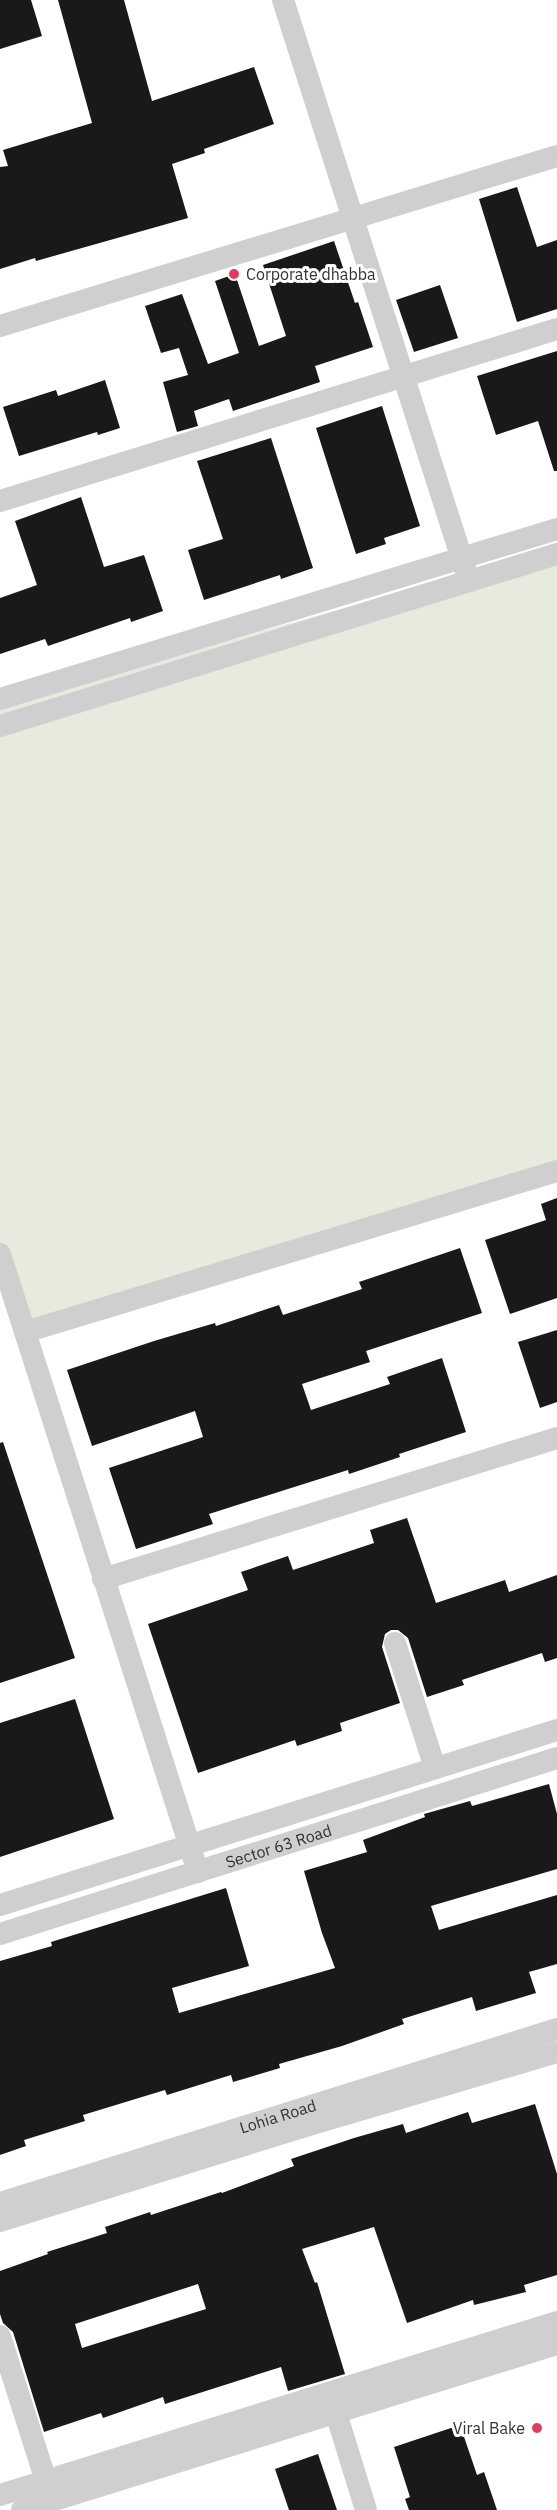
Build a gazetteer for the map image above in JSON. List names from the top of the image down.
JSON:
{
  "streets": {
    "street": ["Sector 63 Road", "Lohia Road"]
  },
  "places": ["Corporate dhabba", "Viral Bake"]
}
